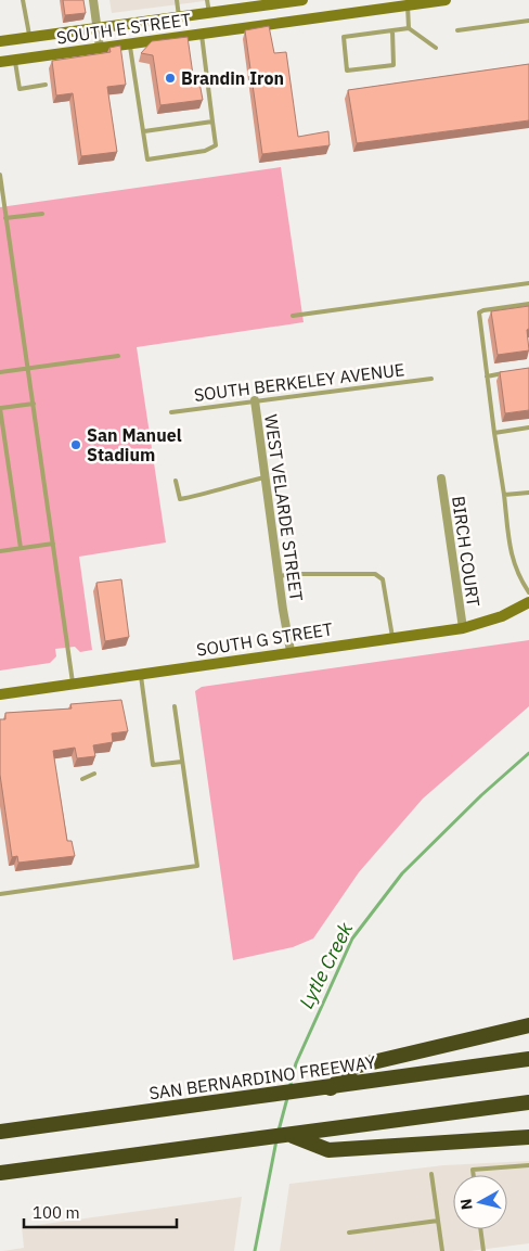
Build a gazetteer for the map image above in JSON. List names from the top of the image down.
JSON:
{
  "streets": {
    "highway": ["SAN BERNARDINO FREEWAY"],
    "main road": ["SOUTH E STREET", "SOUTH G STREET"],
    "street": ["WEST VELARDE STREET", "BIRCH COURT"],
    "lane": ["SOUTH BERKELEY AVENUE"]
  },
  "crossings": [
    ["SOUTH BERKELEY AVENUE", "WEST VELARDE STREET"],
    ["WEST VELARDE STREET", "SOUTH G STREET"],
    ["BIRCH COURT", "SOUTH G STREET"]
  ],
  "water": ["Lytle Creek"],
  "places": ["Brandin Iron", "San Manuel Stadium"],
  "scale_bar": "100 m",
  "north": "left"
}
